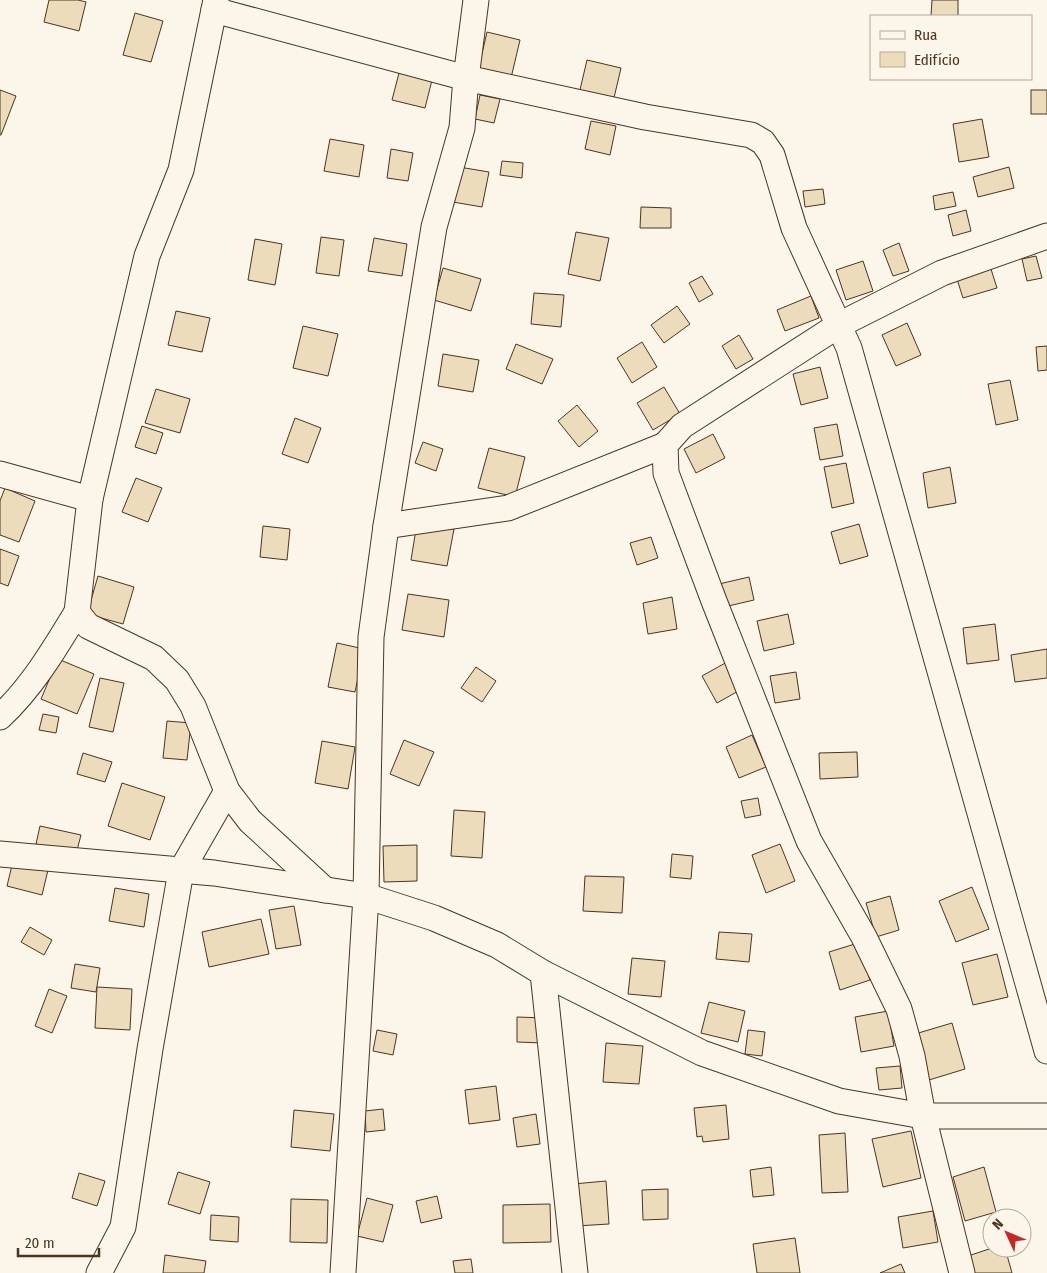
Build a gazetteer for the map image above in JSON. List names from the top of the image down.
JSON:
{
  "legend": ["Rua", "Edifício"],
  "scale_bar": "20 m",
  "north": "top left"
}
